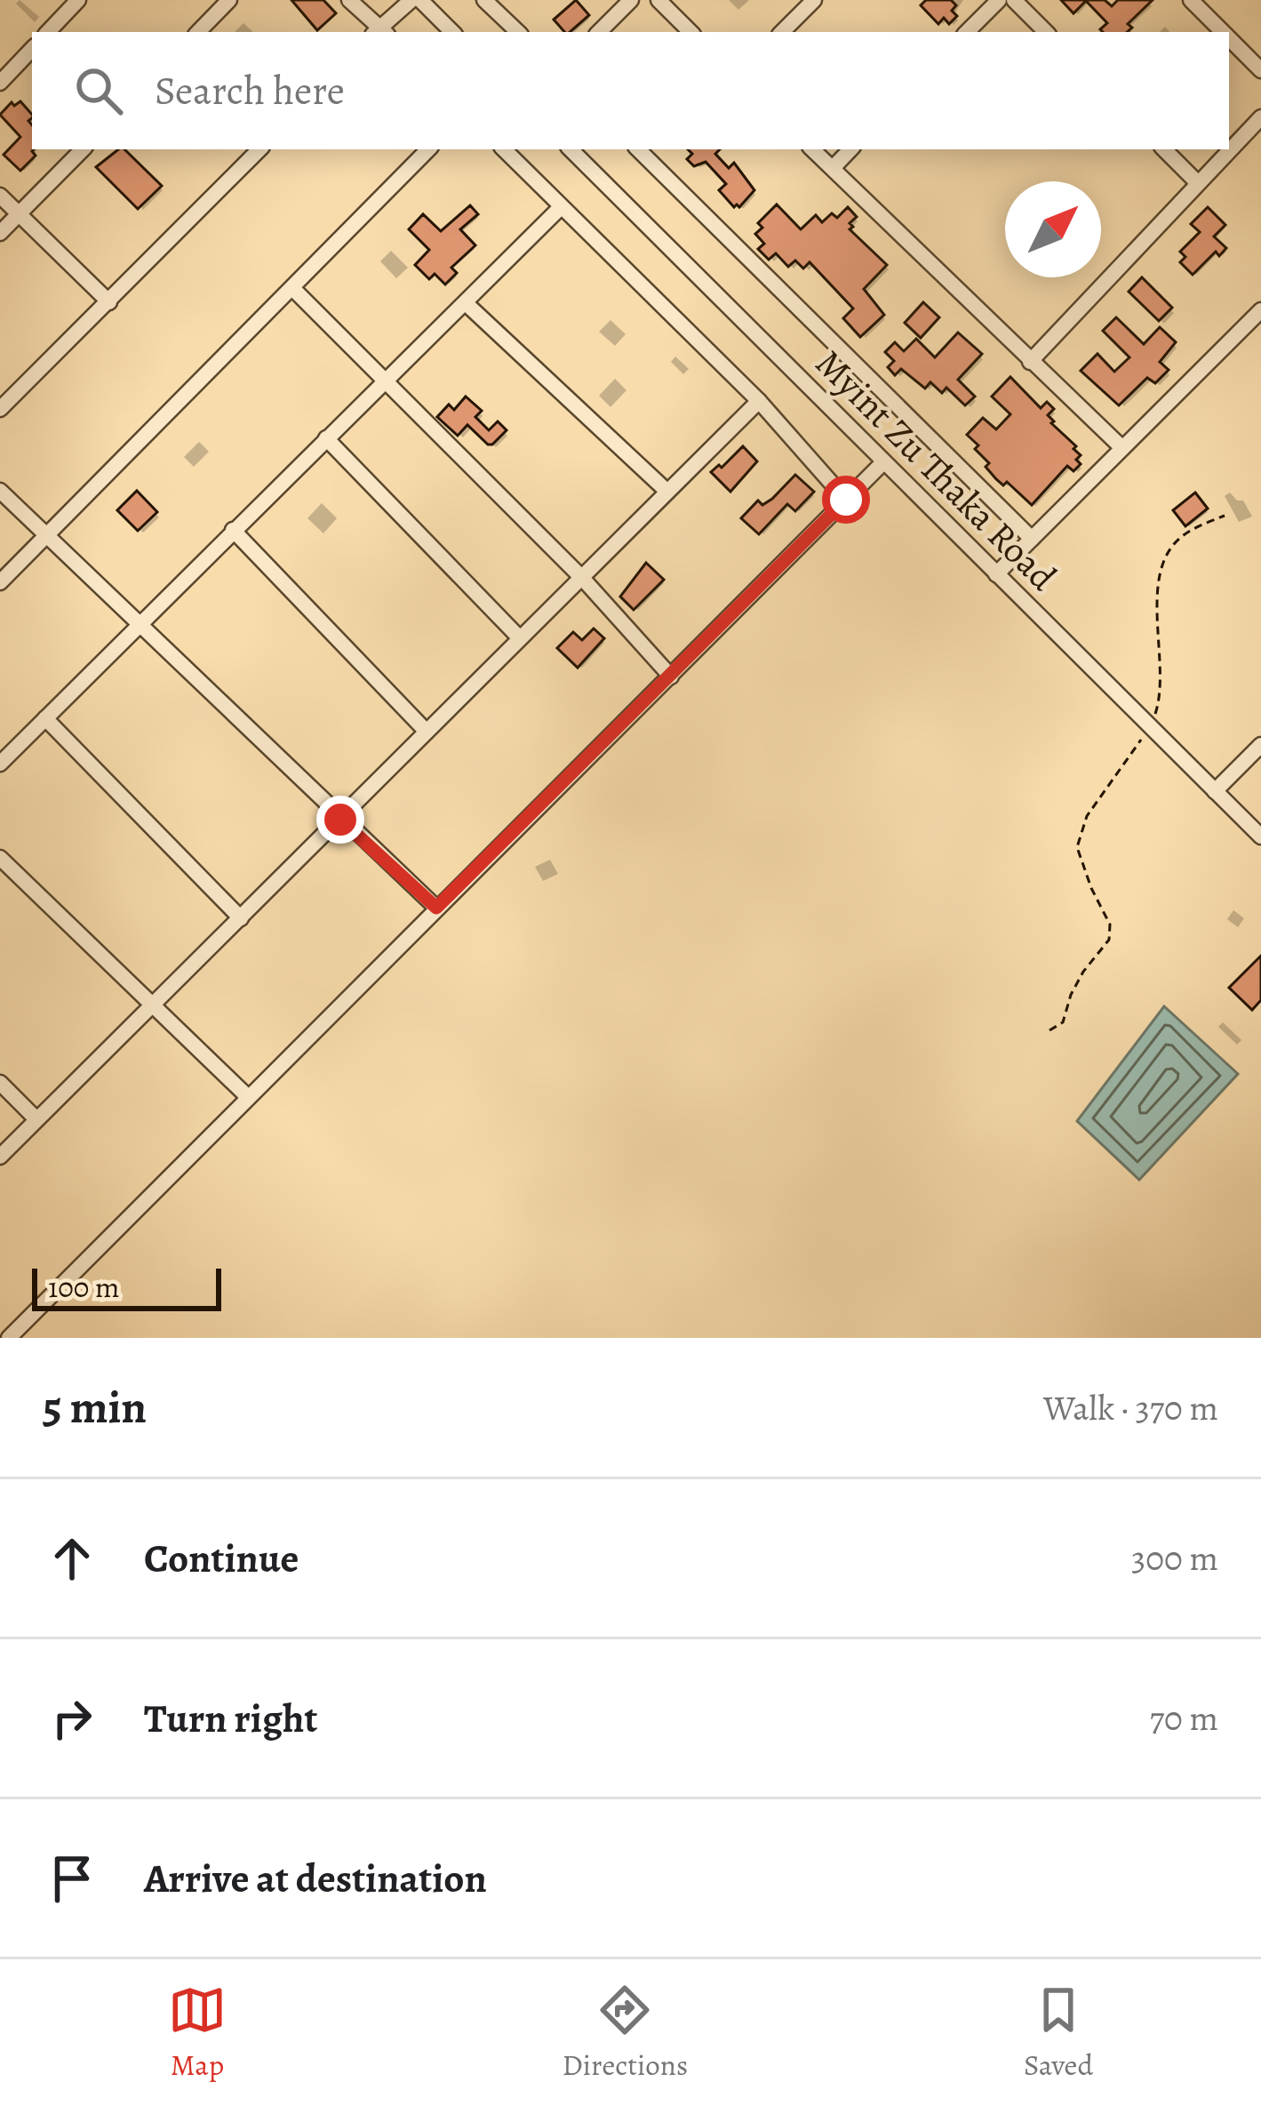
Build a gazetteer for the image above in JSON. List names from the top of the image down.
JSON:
{
  "streets": {
    "street": ["Myint Zu Thaka Road"]
  },
  "scale_bar": "100 m",
  "north": "top right",
  "page": {
    "search": "Search here",
    "scale": "100 m",
    "heading": ["5 min", "Walk · 370 m"],
    "list": [
      ["Continue", "300 m"],
      ["Turn right", "70 m"],
      "Arrive at destination"
    ],
    "nav": ["Map", "Directions", "Saved"]
  }
}
